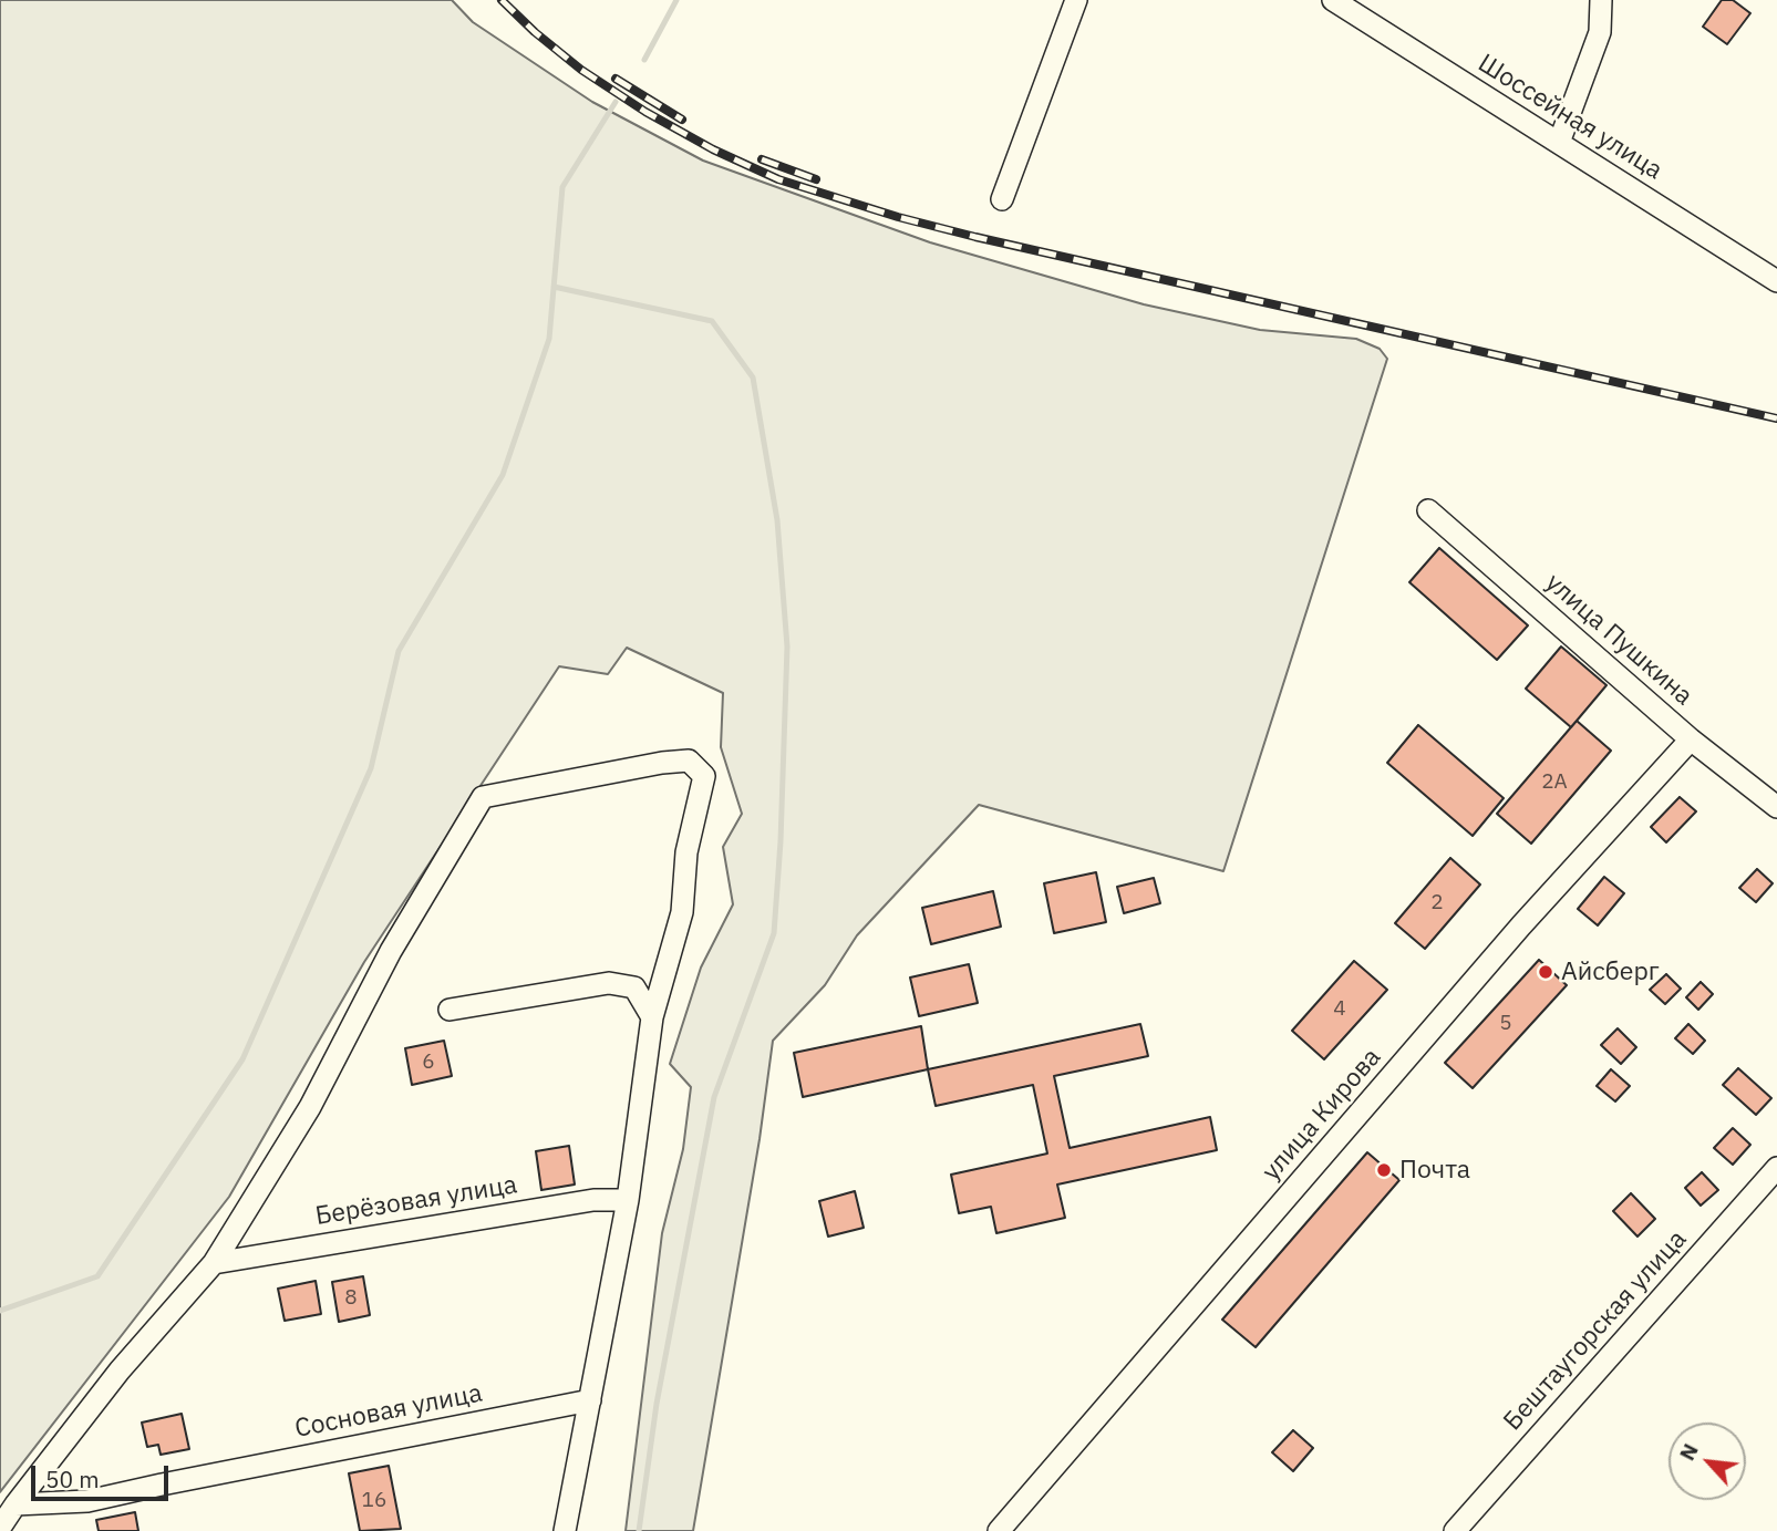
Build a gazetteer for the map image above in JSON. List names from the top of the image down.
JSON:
{
  "streets": {
    "street": [
      "Шоссейная улица",
      "улица Пушкина",
      "улица Кирова",
      "Берёзовая улица",
      "Бештаугорская улица",
      "Сосновая улица"
    ]
  },
  "crossings": [
    ["улица Пушкина", "улица Кирова"]
  ],
  "places": ["Айсберг", "Почта"],
  "house_numbers": [
    "2А",
    "2",
    "4",
    "5",
    "6",
    "8",
    "16"
  ],
  "scale_bar": "50 m",
  "north": "top left"
}
